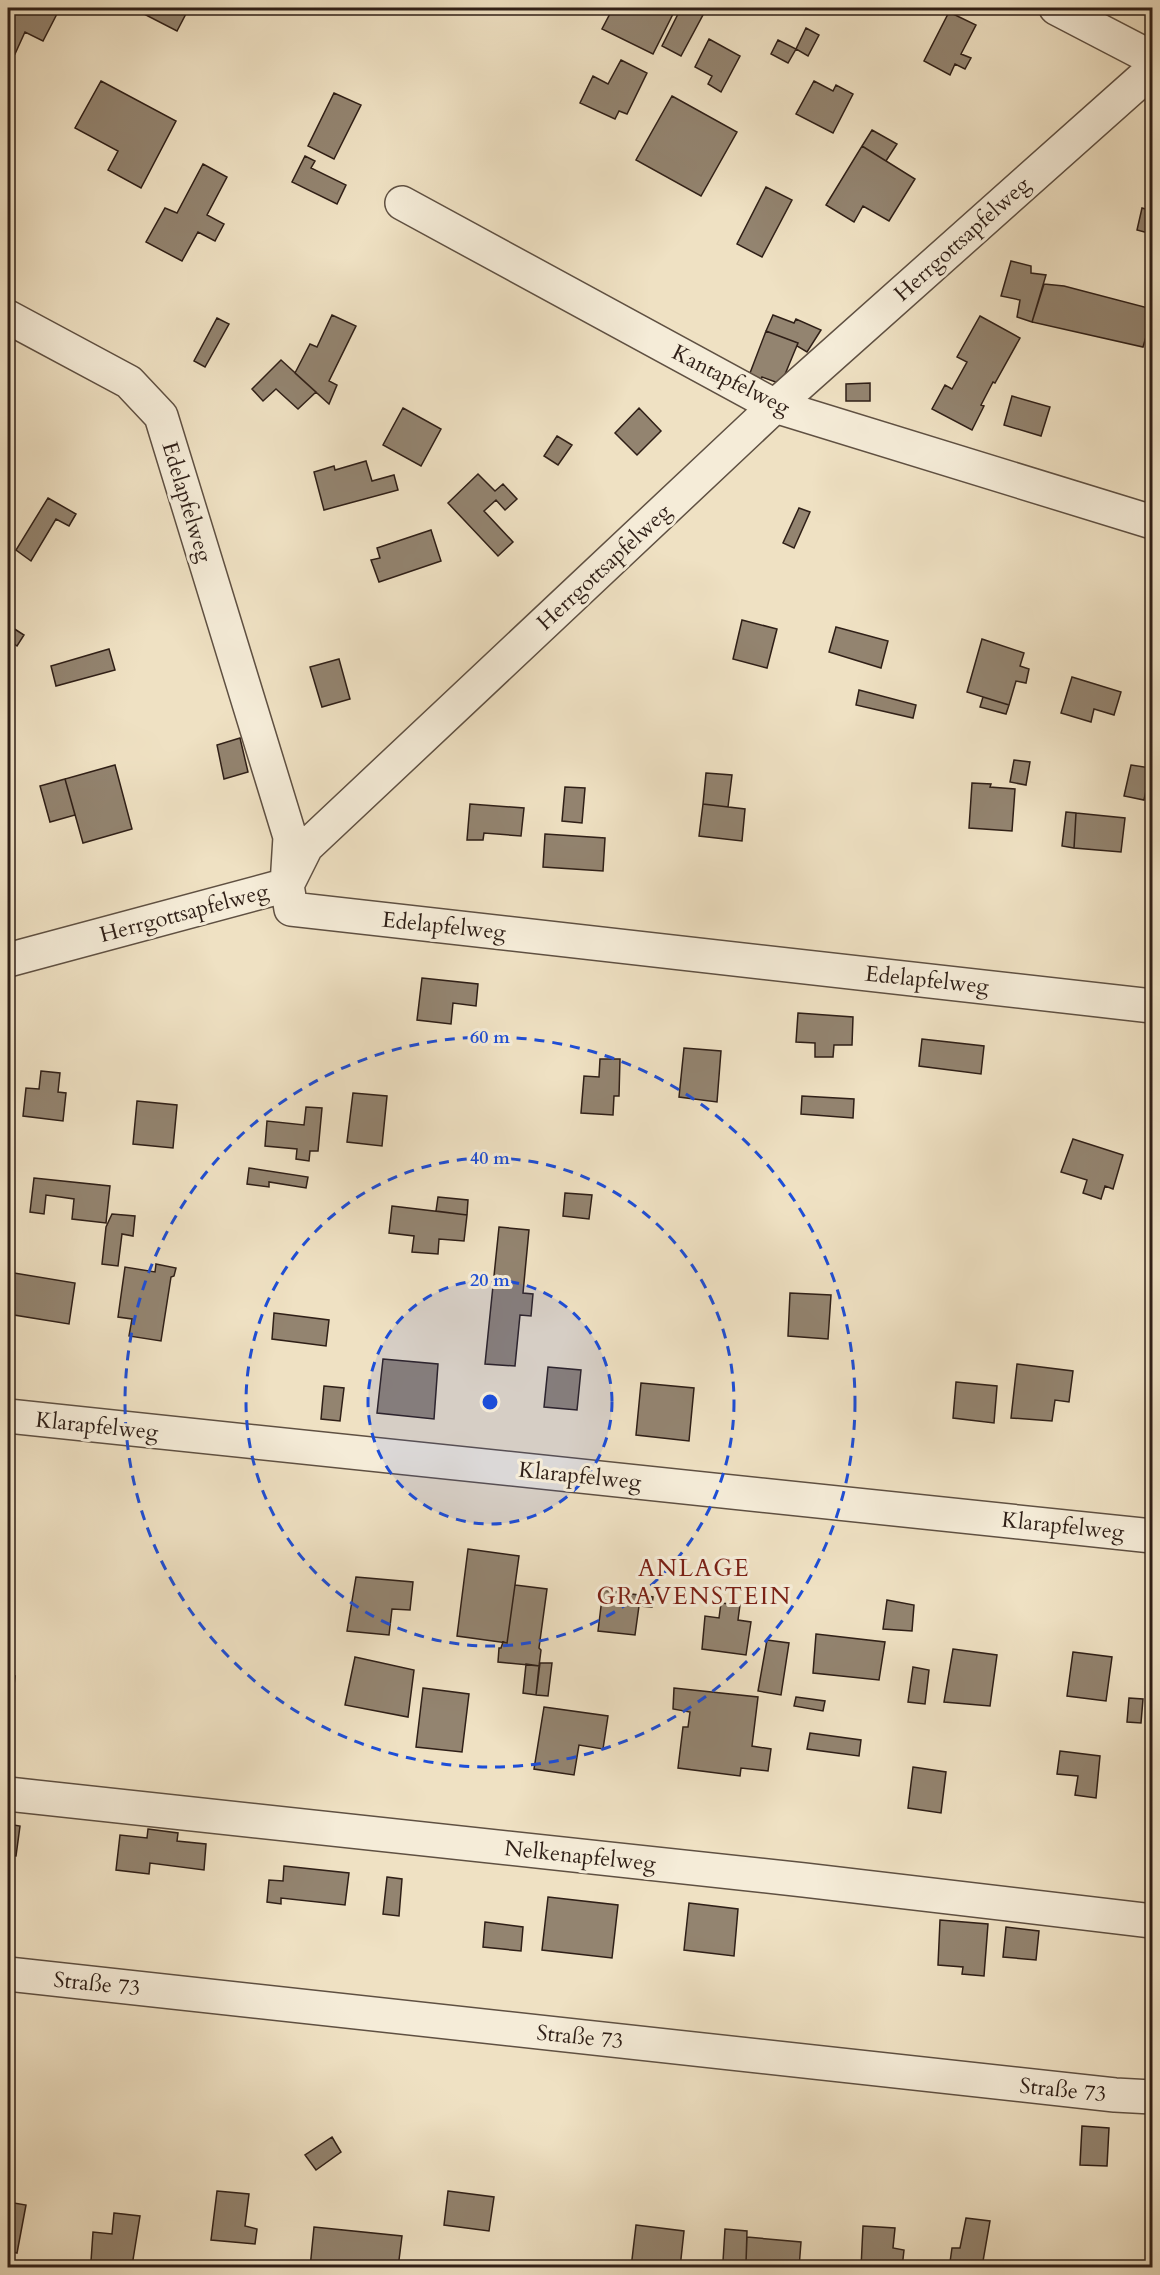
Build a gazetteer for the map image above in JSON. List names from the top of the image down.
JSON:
{
  "streets": {
    "street": [
      "Herrgottsapfelweg",
      "Kantapfelweg",
      "Edelapfelweg",
      "Klarapfelweg",
      "Nelkenapfelweg",
      "Straße 73"
    ]
  },
  "crossings": [
    ["Herrgottsapfelweg", "Kantapfelweg"],
    ["Herrgottsapfelweg", "Edelapfelweg"]
  ],
  "districts": ["ANLAGE GRAVENSTEIN"],
  "rings": ["60 m", "40 m", "20 m"]
}
